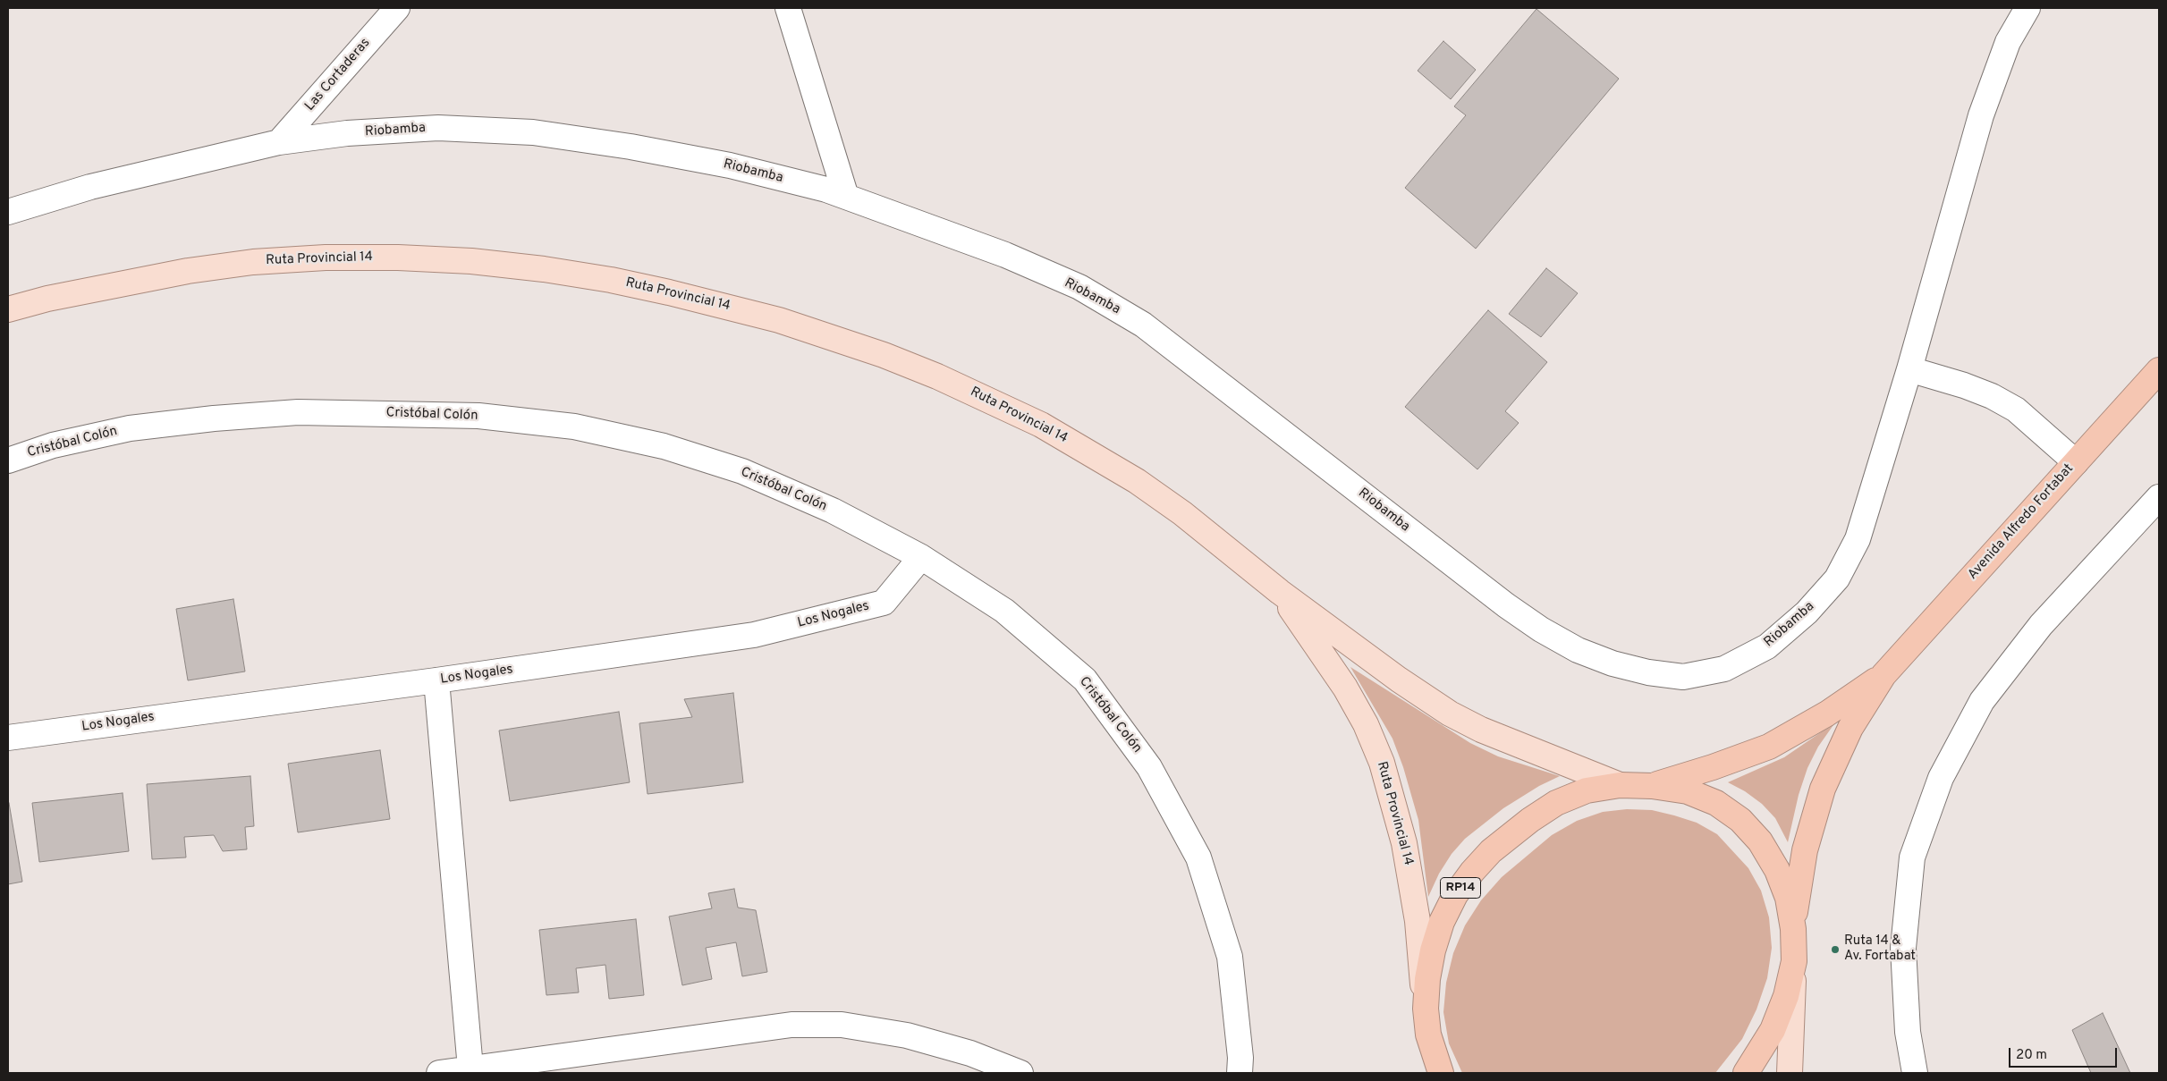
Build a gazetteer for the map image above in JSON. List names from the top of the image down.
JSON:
{
  "streets": {
    "highway": ["Ruta Provincial 14", "Avenida Alfredo Fortabat", "RP14"],
    "street": [
      "Las Cortaderas",
      "Riobamba",
      "Cristóbal Colón",
      "Los Nogales"
    ]
  },
  "crossings": [
    ["Las Cortaderas", "Riobamba"],
    ["Ruta Provincial 14", "Avenida Alfredo Fortabat"],
    ["Cristóbal Colón", "Los Nogales"]
  ],
  "places": ["Ruta 14 & Av. Fortabat"],
  "scale_bar": "20 m"
}
